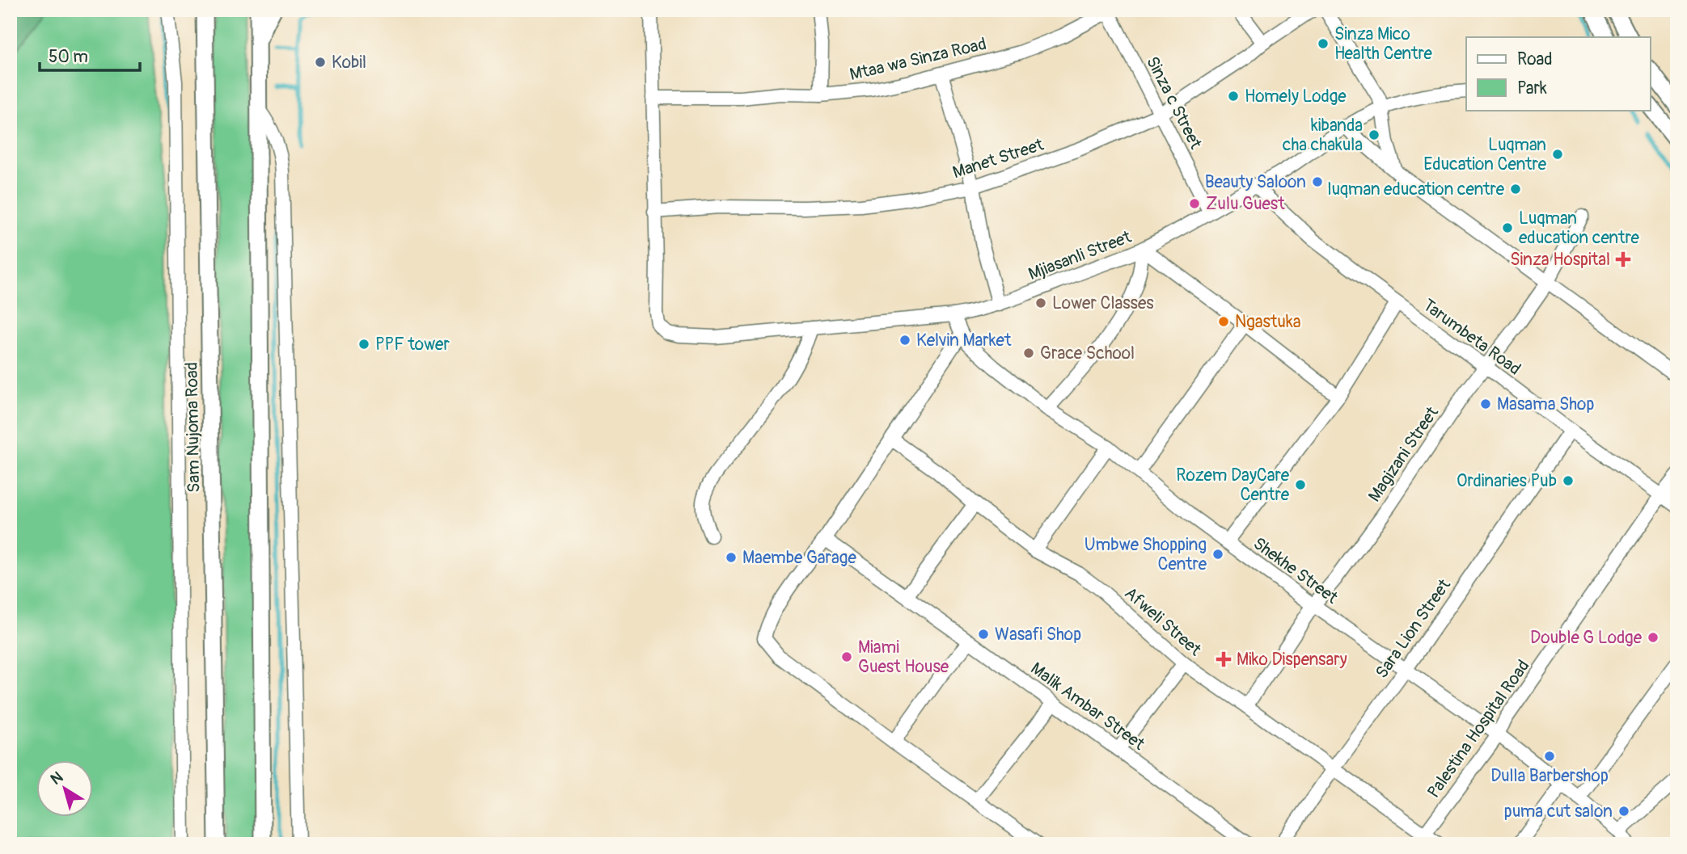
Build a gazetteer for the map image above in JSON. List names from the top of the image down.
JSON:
{
  "streets": {
    "main road": ["Sam Nujoma Road"],
    "street": [
      "Mtaa wa Sinza Road",
      "Sinza c Street",
      "Manet Street",
      "Mjiasanli Street",
      "Tarumbeta Road",
      "Magizani Street",
      "Shekhe Street",
      "Afweli Street",
      "Sara Lion Street",
      "Malik Ambar Street",
      "Palestina Hospital Road"
    ]
  },
  "crossings": [
    ["Mtaa wa Sinza Road", "Sinza c Street"],
    ["Sinza c Street", "Manet Street"],
    ["Sinza c Street", "Mjiasanli Street"],
    ["Manet Street", "Mjiasanli Street"],
    ["Mjiasanli Street", "Tarumbeta Road"],
    ["Mjiasanli Street", "Shekhe Street"],
    ["Tarumbeta Road", "Magizani Street"],
    ["Tarumbeta Road", "Sara Lion Street"],
    ["Tarumbeta Road", "Palestina Hospital Road"],
    ["Magizani Street", "Shekhe Street"],
    ["Magizani Street", "Afweli Street"],
    ["Shekhe Street", "Sara Lion Street"],
    ["Shekhe Street", "Palestina Hospital Road"],
    ["Afweli Street", "Sara Lion Street"],
    ["Afweli Street", "Palestina Hospital Road"]
  ],
  "places": {
    "other": [
      "Sinza Mico Health Centre",
      "Kobil",
      "Homely Lodge",
      "kibanda cha chakula",
      "Luqman Education Centre",
      "Beauty Saloon",
      "luqman education centre",
      "Zulu Guest",
      "Luqman education centre",
      "Lower Classes",
      "Ngastuka",
      "Kelvin Market",
      "PPF tower",
      "Grace School",
      "Masama Shop",
      "Ordinaries Pub",
      "Rozem DayCare Centre",
      "Umbwe Shopping Centre",
      "Maembe Garage",
      "Wasafi Shop",
      "Double G Lodge",
      "Miami Guest House",
      "Dulla Barbershop",
      "puma cut salon"
    ],
    "health": ["Sinza Hospital", "Miko Dispensary"]
  },
  "legend": ["Road", "Park"],
  "scale_bar": "50 m",
  "north": "top left"
}
